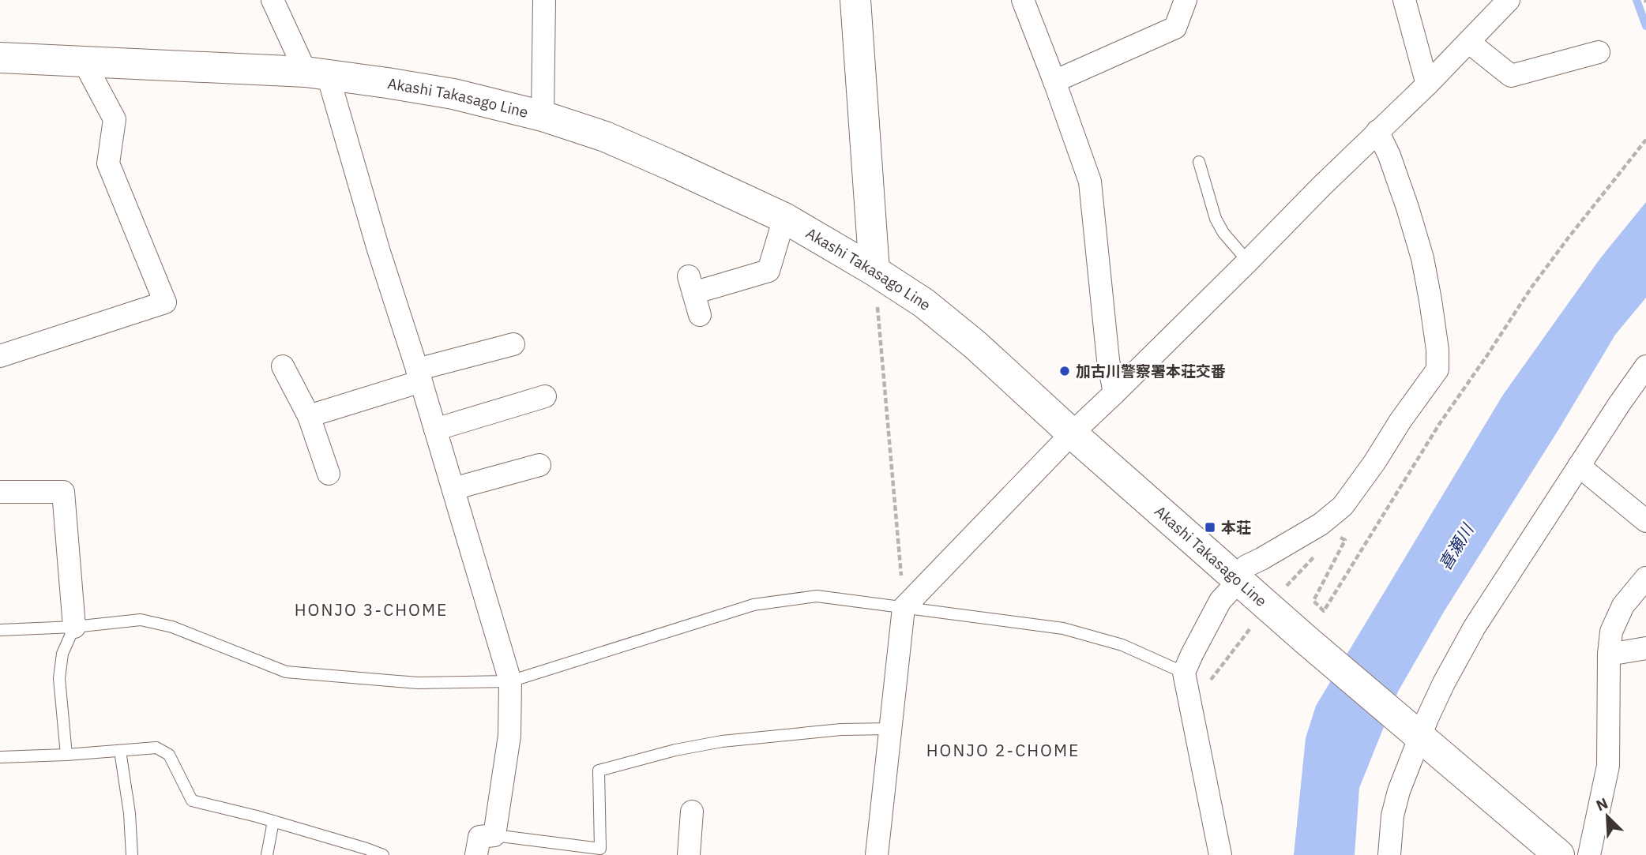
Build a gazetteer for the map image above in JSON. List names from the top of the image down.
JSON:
{
  "streets": {
    "main road": ["Akashi Takasago Line"]
  },
  "districts": ["HONJO 3-CHOME", "HONJO 2-CHOME"],
  "water": ["喜瀬川"],
  "places": {
    "other": ["加古川警察署本荘交番"],
    "transit": ["本荘"]
  },
  "north": "top left"
}
